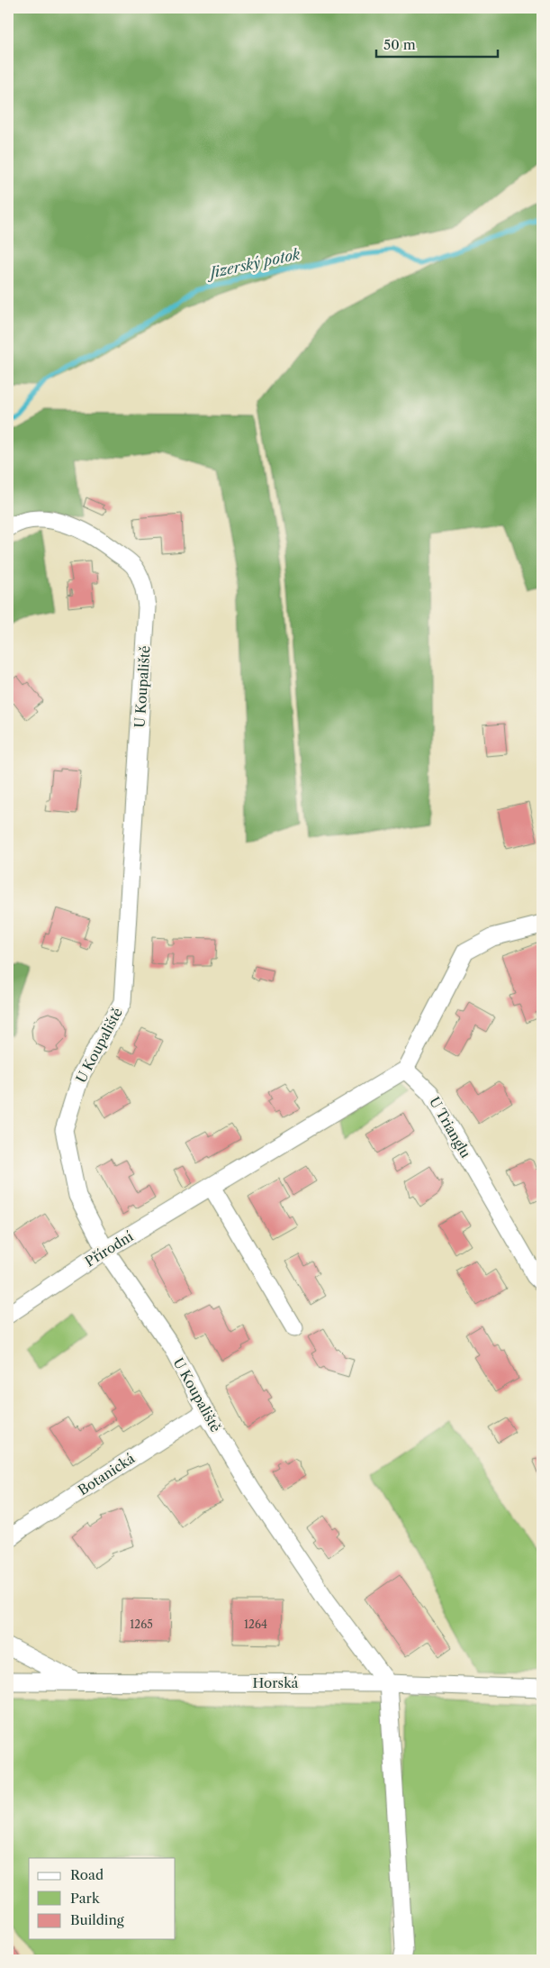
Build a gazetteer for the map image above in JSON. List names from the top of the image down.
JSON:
{
  "streets": {
    "street": [
      "U Koupaliště",
      "U Trianglu",
      "Přírodní",
      "Botanická",
      "Horská"
    ]
  },
  "crossings": [
    ["U Koupaliště", "Přírodní"],
    ["U Koupaliště", "Botanická"],
    ["U Koupaliště", "Horská"],
    ["U Trianglu", "Přírodní"]
  ],
  "water": ["Jizerský potok"],
  "house_numbers": ["1265", "1264"],
  "legend": ["Road", "Park", "Building"],
  "scale_bar": "50 m"
}
